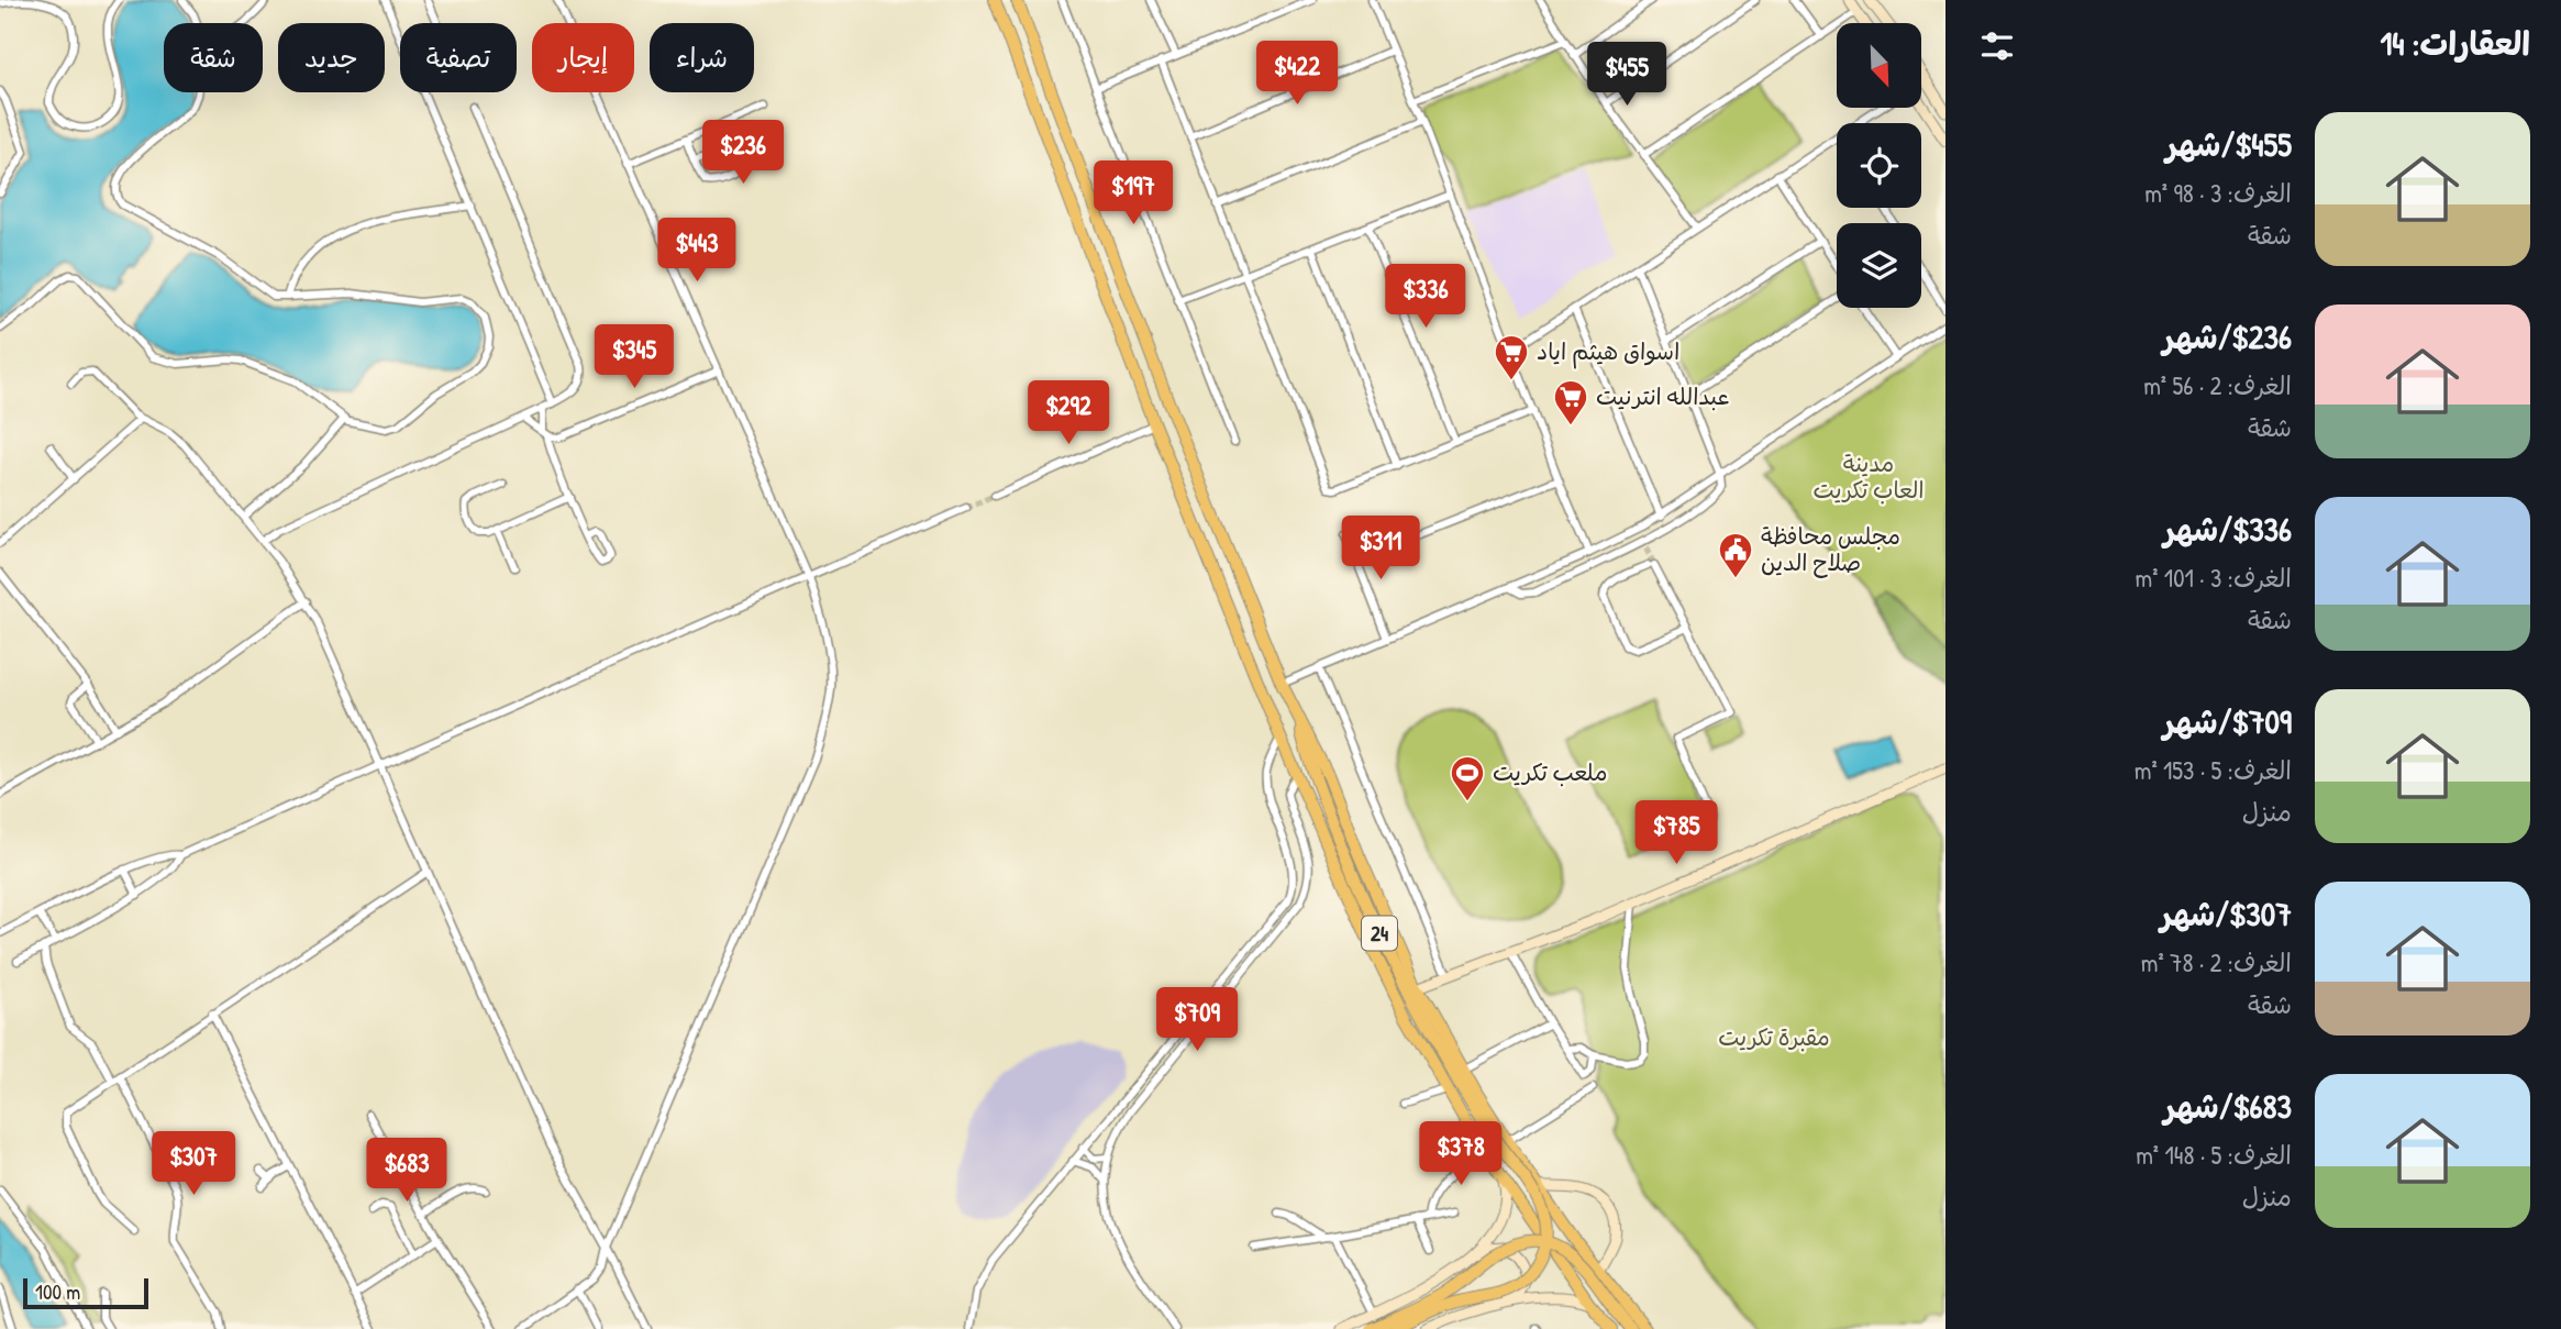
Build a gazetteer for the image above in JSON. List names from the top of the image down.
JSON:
{
  "streets": {
    "main road": ["24"]
  },
  "parks": ["مدينة العاب تكريت", "مقبرة تكريت"],
  "places": {
    "supermarket": ["اسواق هيثم اياد", "عبدالله انترنيت"],
    "public building": ["مجلس محافظة صلاح الدين"],
    "sports": ["ملعب تكريت"]
  },
  "scale_bar": "100 m",
  "north": "bottom right",
  "page": {
    "heading": "العقارات: 14",
    "chip": [
      "شراء",
      "إيجار",
      "تصفية",
      "جديد",
      "شقة"
    ],
    "price": [
      "$422",
      "$455",
      "$236",
      "$197",
      "$443",
      "$336",
      "$345",
      "$292",
      "$311",
      "$785",
      "$709",
      "$378",
      "$307",
      "$683"
    ],
    "list": [
      {
        "name": "$455/شهر",
        "note": "الغرف: 3 · 98 m² · شقة"
      },
      {
        "name": "$236/شهر",
        "note": "الغرف: 2 · 56 m² · شقة"
      },
      {
        "name": "$336/شهر",
        "note": "الغرف: 3 · 101 m² · شقة"
      },
      {
        "name": "$709/شهر",
        "note": "الغرف: 5 · 153 m² · منزل"
      },
      {
        "name": "$307/شهر",
        "note": "الغرف: 2 · 78 m² · شقة"
      },
      {
        "name": "$683/شهر",
        "note": "الغرف: 5 · 148 m² · منزل"
      }
    ],
    "scale": "100 m"
  }
}
